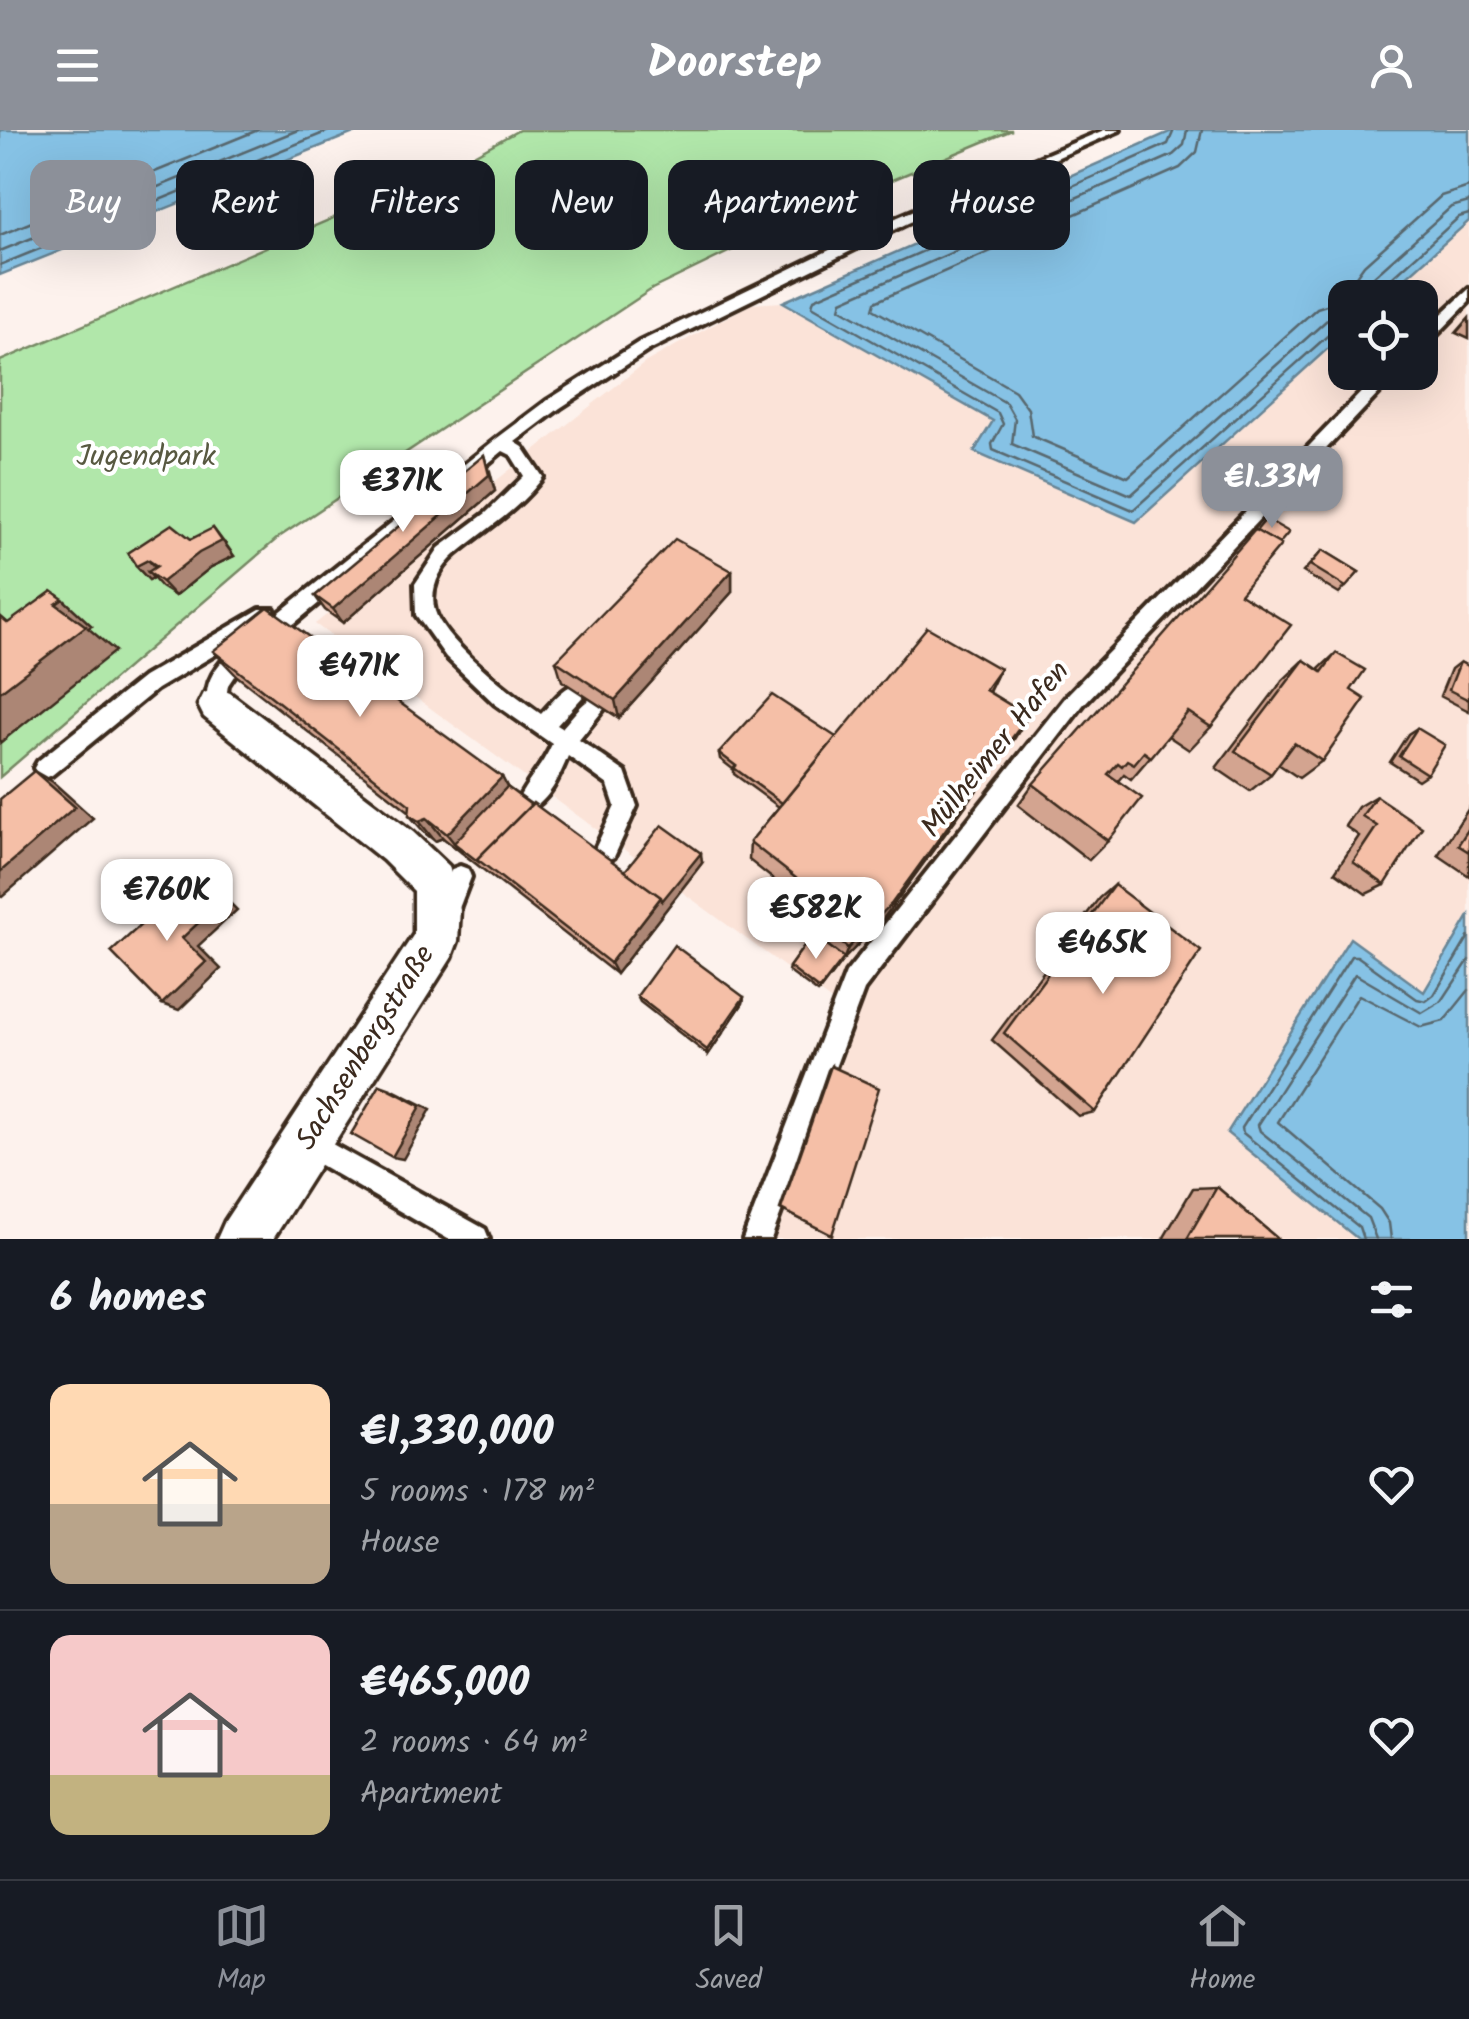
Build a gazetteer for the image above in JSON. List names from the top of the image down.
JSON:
{
  "streets": {
    "street": ["Sachsenbergstraße"],
    "lane": ["Mülheimer Hafen"]
  },
  "parks": ["Jugendpark"],
  "page": {
    "header": "Doorstep",
    "chip": [
      "Buy",
      "Rent",
      "Filters",
      "New",
      "Apartment",
      "House"
    ],
    "price": [
      "€1.33M",
      "€371K",
      "€471K",
      "€760K",
      "€582K",
      "€465K"
    ],
    "heading": "6 homes",
    "list": [
      {
        "name": "€1,330,000",
        "note": "5 rooms · 178 m² · House"
      },
      {
        "name": "€465,000",
        "note": "2 rooms · 64 m² · Apartment"
      }
    ],
    "tabs": ["Map", "Saved", "Home"]
  }
}
